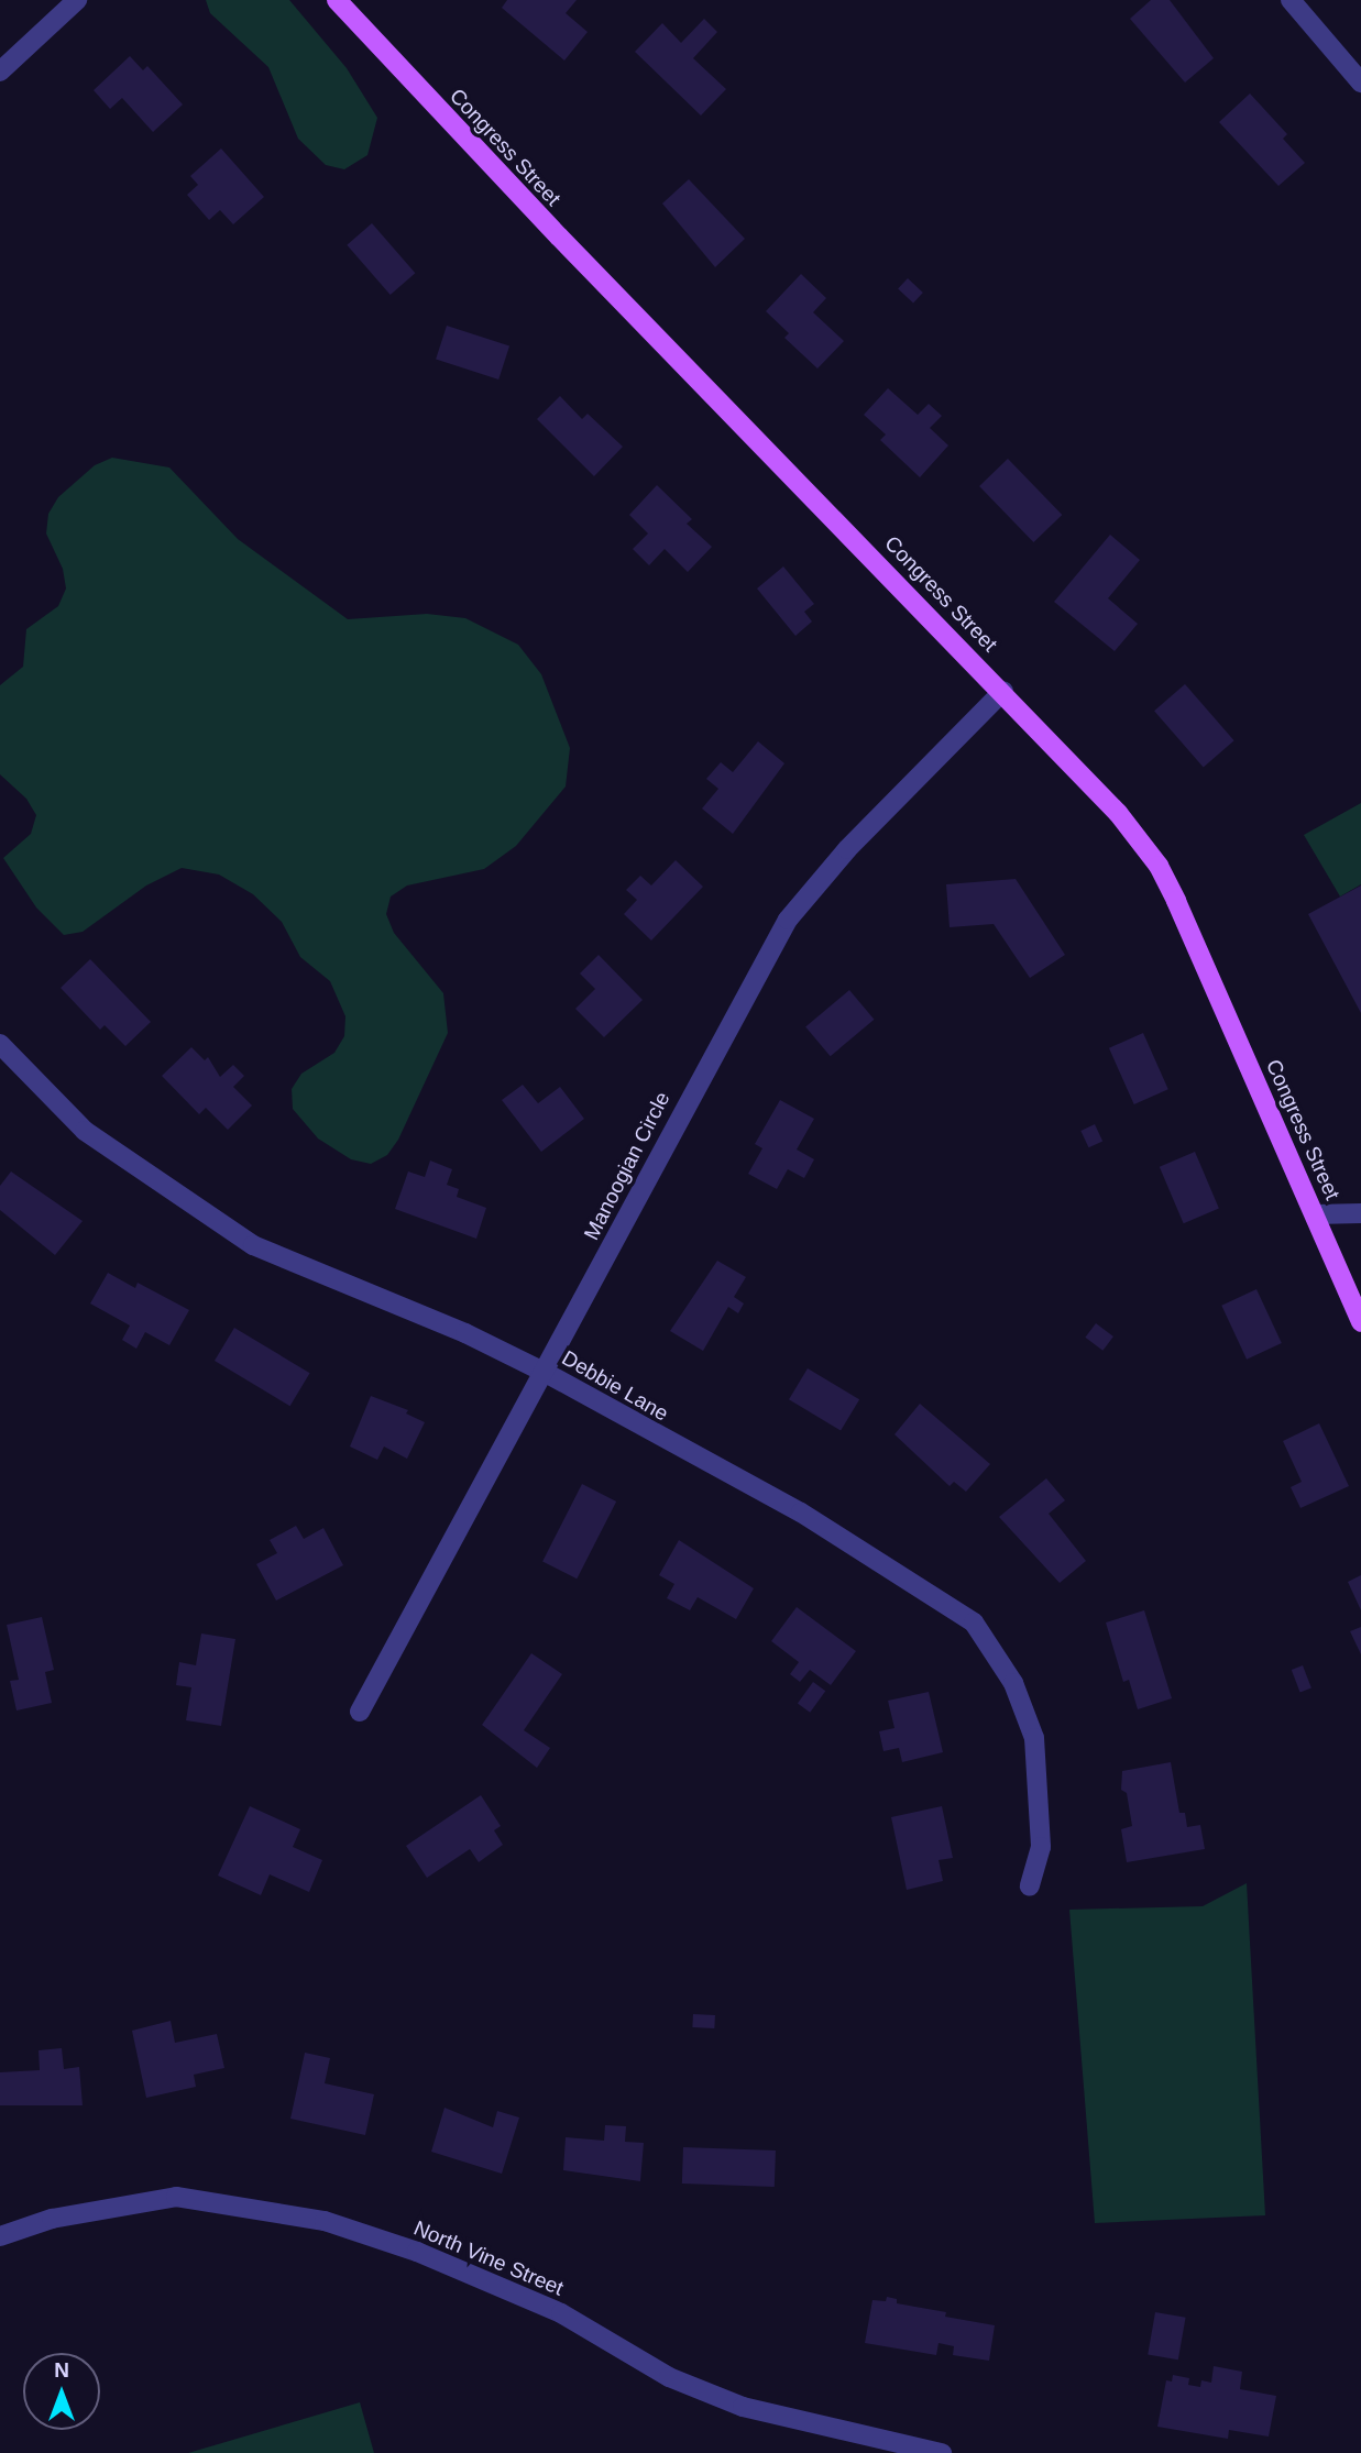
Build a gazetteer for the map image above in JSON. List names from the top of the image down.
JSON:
{
  "streets": {
    "main road": ["Congress Street"],
    "street": ["Manoogian Circle", "Debbie Lane", "North Vine Street"]
  },
  "crossings": [
    ["Congress Street", "Manoogian Circle"],
    ["Manoogian Circle", "Debbie Lane"]
  ],
  "north": "top"
}
